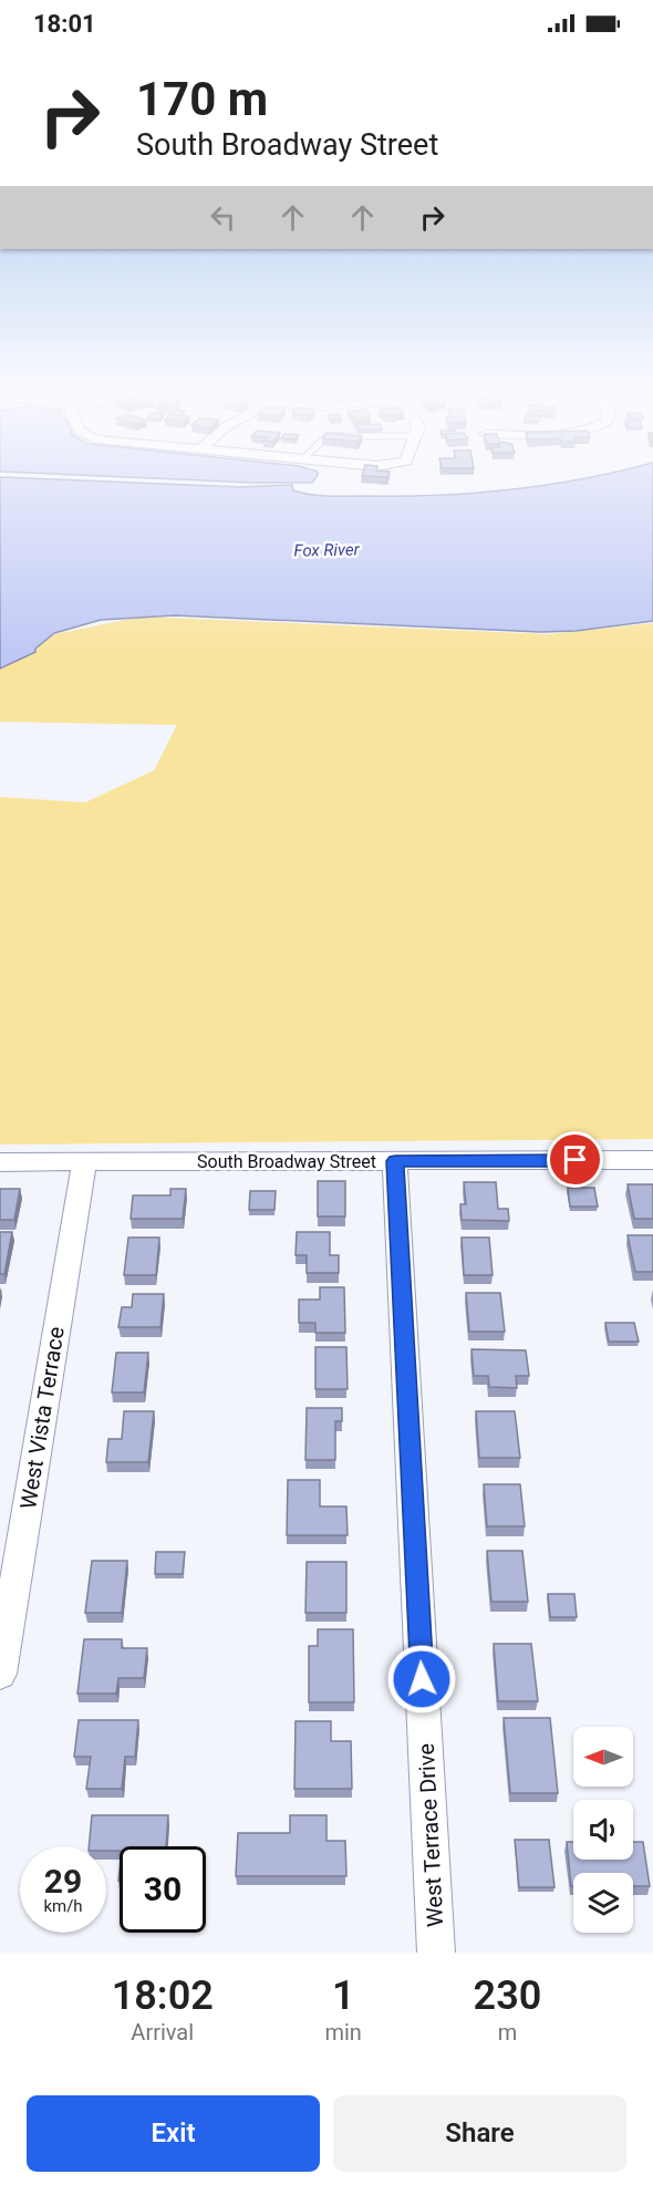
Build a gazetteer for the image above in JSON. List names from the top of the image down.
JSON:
{
  "streets": {
    "street": ["South Broadway Street", "West Vista Terrace", "West Terrace Drive"]
  },
  "crossings": [
    ["South Broadway Street", "West Vista Terrace"],
    ["South Broadway Street", "West Terrace Drive"]
  ],
  "water": ["Fox River"],
  "north": "left",
  "page": {
    "status": "18:01",
    "turn": ["170 m", "South Broadway Street"],
    "speed": "29 km/h",
    "limit": "30",
    "eta": [
      "18:02",
      "Arrival",
      "1",
      "min",
      "230",
      "m"
    ],
    "buttons": ["Exit", "Share"]
  }
}
